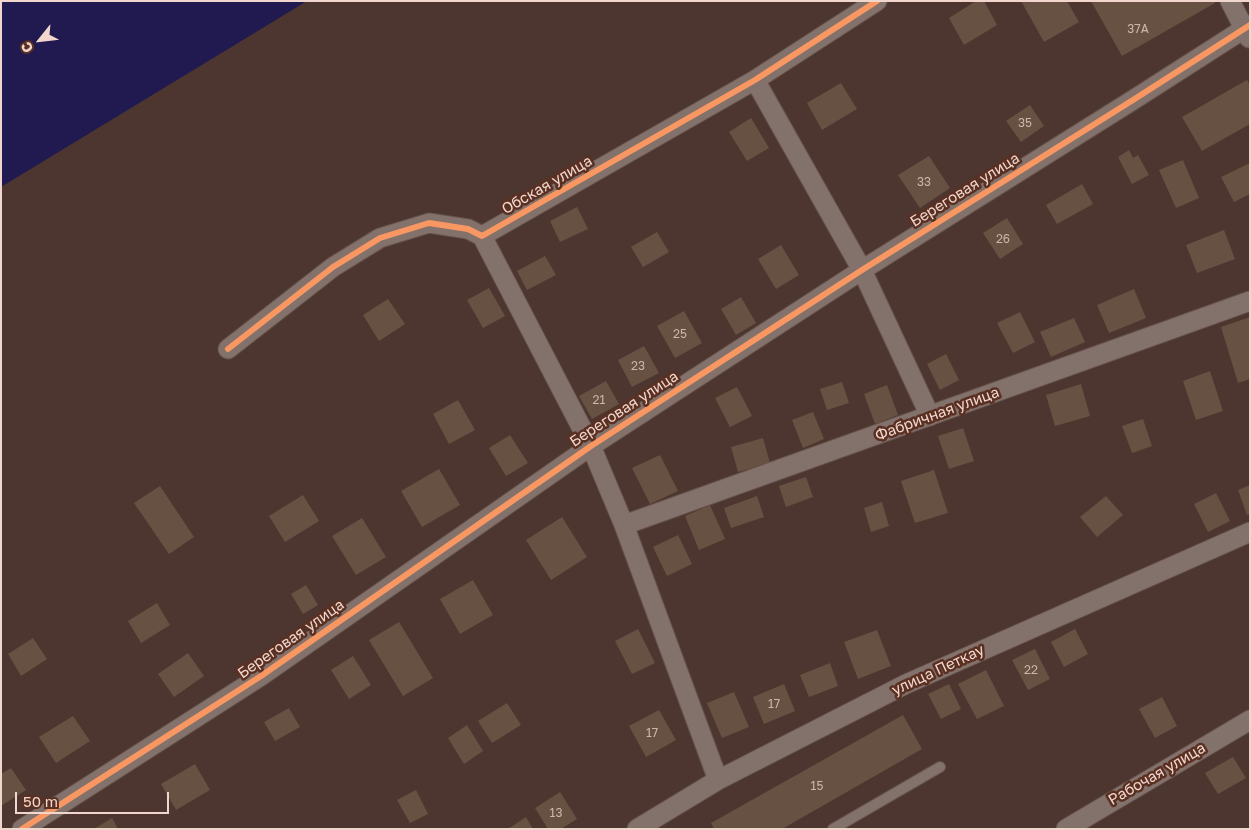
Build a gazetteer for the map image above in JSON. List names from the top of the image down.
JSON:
{
  "streets": {
    "street": [
      "Обская улица",
      "Береговая улица",
      "Фабричная улица",
      "улица Петкау",
      "Рабочая улица"
    ]
  },
  "house_numbers": [
    "37А",
    "35",
    "33",
    "26",
    "25",
    "23",
    "21",
    "22",
    "17",
    "17",
    "15",
    "13"
  ],
  "scale_bar": "50 m",
  "north": "bottom left"
}
